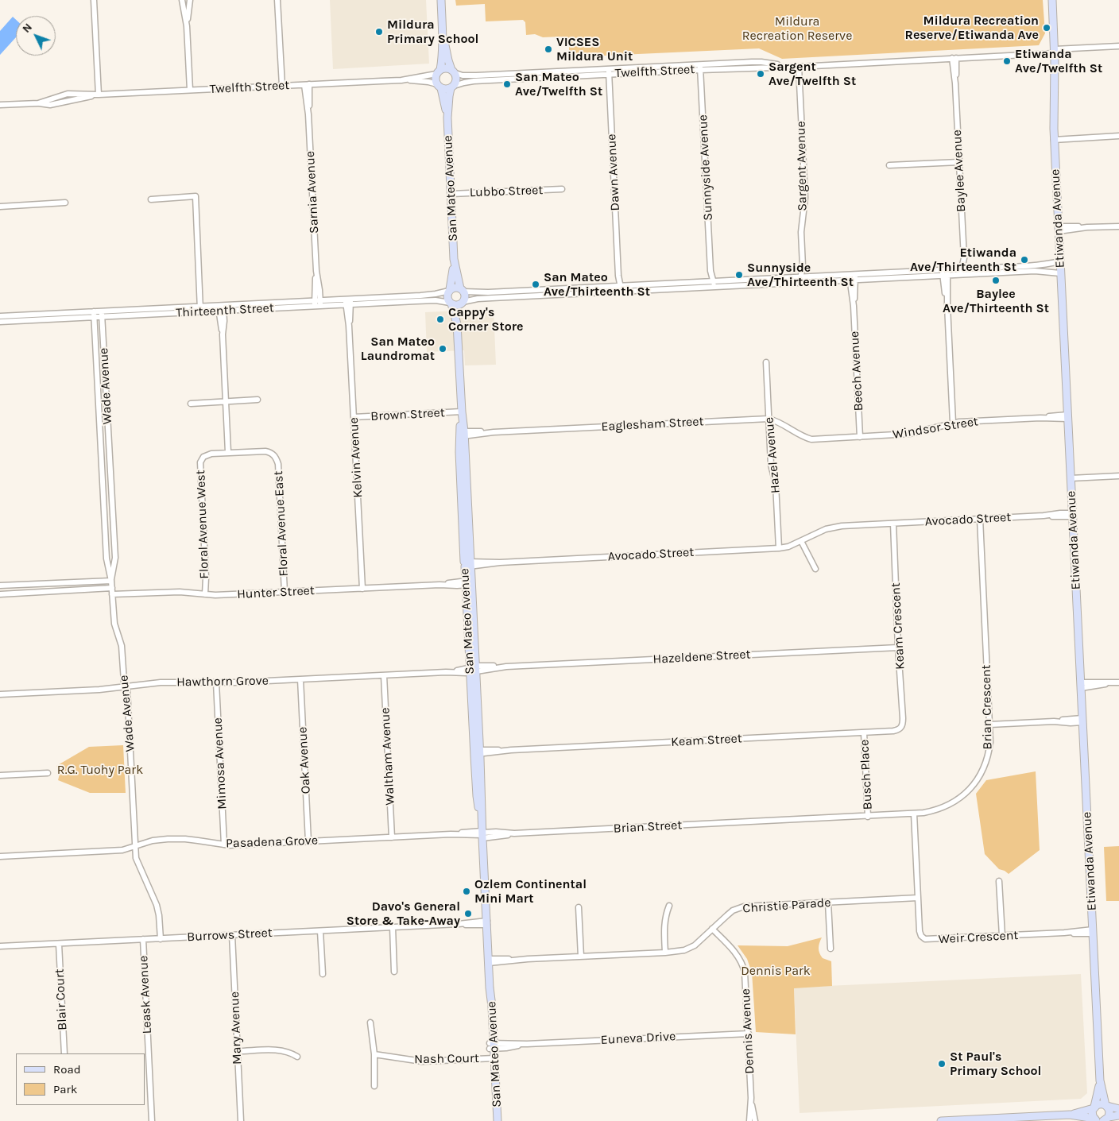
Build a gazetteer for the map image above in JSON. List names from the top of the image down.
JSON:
{
  "streets": {
    "street": [
      "Twelfth Street",
      "Sargent Avenue",
      "Sunnyside Avenue",
      "Baylee Avenue",
      "Dawn Avenue",
      "San Mateo Avenue",
      "Lubbo Street",
      "Sarnia Avenue",
      "Etiwanda Avenue",
      "Thirteenth Street",
      "Beech Avenue",
      "Wade Avenue",
      "Brown Street",
      "Eaglesham Street",
      "Windsor Street",
      "Hazel Avenue",
      "Kelvin Avenue",
      "Avocado Street",
      "Floral Avenue East",
      "Floral Avenue West",
      "Hunter Street",
      "Keam Crescent",
      "Hazeldene Street",
      "Hawthorn Grove",
      "Brian Crescent",
      "Keam Street",
      "Waltham Avenue",
      "Oak Avenue",
      "Mimosa Avenue",
      "Busch Place",
      "Brian Street",
      "Pasadena Grove",
      "Christie Parade",
      "Burrows Street",
      "Weir Crescent",
      "Leask Avenue",
      "Blair Court",
      "Mary Avenue",
      "Dennis Avenue",
      "Euneva Drive",
      "Nash Court"
    ]
  },
  "crossings": [
    ["Twelfth Street", "Sargent Avenue"],
    ["Twelfth Street", "Sunnyside Avenue"],
    ["Twelfth Street", "Baylee Avenue"],
    ["Twelfth Street", "Dawn Avenue"],
    ["Twelfth Street", "San Mateo Avenue"],
    ["Twelfth Street", "Sarnia Avenue"],
    ["Twelfth Street", "Etiwanda Avenue"],
    ["San Mateo Avenue", "Lubbo Street"],
    ["San Mateo Avenue", "Thirteenth Street"],
    ["San Mateo Avenue", "Brown Street"],
    ["San Mateo Avenue", "Eaglesham Street"],
    ["San Mateo Avenue", "Avocado Street"],
    ["San Mateo Avenue", "Hunter Street"],
    ["San Mateo Avenue", "Hazeldene Street"],
    ["San Mateo Avenue", "Hawthorn Grove"],
    ["San Mateo Avenue", "Keam Street"],
    ["San Mateo Avenue", "Brian Street"],
    ["San Mateo Avenue", "Pasadena Grove"],
    ["San Mateo Avenue", "Christie Parade"],
    ["San Mateo Avenue", "Burrows Street"],
    ["San Mateo Avenue", "Euneva Drive"],
    ["San Mateo Avenue", "Nash Court"],
    ["Sarnia Avenue", "Thirteenth Street"],
    ["Etiwanda Avenue", "Windsor Street"],
    ["Etiwanda Avenue", "Avocado Street"],
    ["Etiwanda Avenue", "Weir Crescent"],
    ["Thirteenth Street", "Wade Avenue"],
    ["Thirteenth Street", "Kelvin Avenue"],
    ["Beech Avenue", "Windsor Street"],
    ["Wade Avenue", "Hunter Street"],
    ["Wade Avenue", "Hawthorn Grove"],
    ["Wade Avenue", "Pasadena Grove"],
    ["Wade Avenue", "Burrows Street"],
    ["Brown Street", "Kelvin Avenue"],
    ["Eaglesham Street", "Windsor Street"],
    ["Eaglesham Street", "Hazel Avenue"],
    ["Hazel Avenue", "Avocado Street"],
    ["Kelvin Avenue", "Hunter Street"],
    ["Avocado Street", "Keam Crescent"],
    ["Avocado Street", "Brian Crescent"],
    ["Floral Avenue East", "Floral Avenue West"],
    ["Floral Avenue East", "Hunter Street"],
    ["Floral Avenue West", "Hunter Street"],
    ["Keam Crescent", "Hazeldene Street"],
    ["Keam Crescent", "Keam Street"],
    ["Hazeldene Street", "Hawthorn Grove"],
    ["Hawthorn Grove", "Waltham Avenue"],
    ["Hawthorn Grove", "Oak Avenue"],
    ["Hawthorn Grove", "Mimosa Avenue"],
    ["Brian Crescent", "Busch Place"],
    ["Brian Crescent", "Brian Street"],
    ["Brian Crescent", "Weir Crescent"],
    ["Keam Street", "Busch Place"],
    ["Waltham Avenue", "Pasadena Grove"],
    ["Oak Avenue", "Pasadena Grove"],
    ["Mimosa Avenue", "Pasadena Grove"],
    ["Brian Street", "Pasadena Grove"],
    ["Christie Parade", "Weir Crescent"],
    ["Christie Parade", "Dennis Avenue"],
    ["Burrows Street", "Leask Avenue"],
    ["Burrows Street", "Blair Court"],
    ["Burrows Street", "Mary Avenue"],
    ["Dennis Avenue", "Euneva Drive"]
  ],
  "parks": ["Mildura Recreation Reserve", "R.G. Tuohy Park", "Dennis Park"],
  "places": [
    "Mildura Recreation Reserve/Etiwanda Ave",
    "Mildura Primary School",
    "VICSES Mildura Unit",
    "Etiwanda Ave/Twelfth St",
    "Sargent Ave/Twelfth St",
    "San Mateo Ave/Twelfth St",
    "Etiwanda Ave/Thirteenth St",
    "Sunnyside Ave/Thirteenth St",
    "Baylee Ave/Thirteenth St",
    "San Mateo Ave/Thirteenth St",
    "Cappy's Corner Store",
    "San Mateo Laundromat",
    "Ozlem Continental Mini Mart",
    "Davo's General Store & Take-Away",
    "St Paul's Primary School"
  ],
  "legend": ["Road", "Park"],
  "north": "top left"
}
